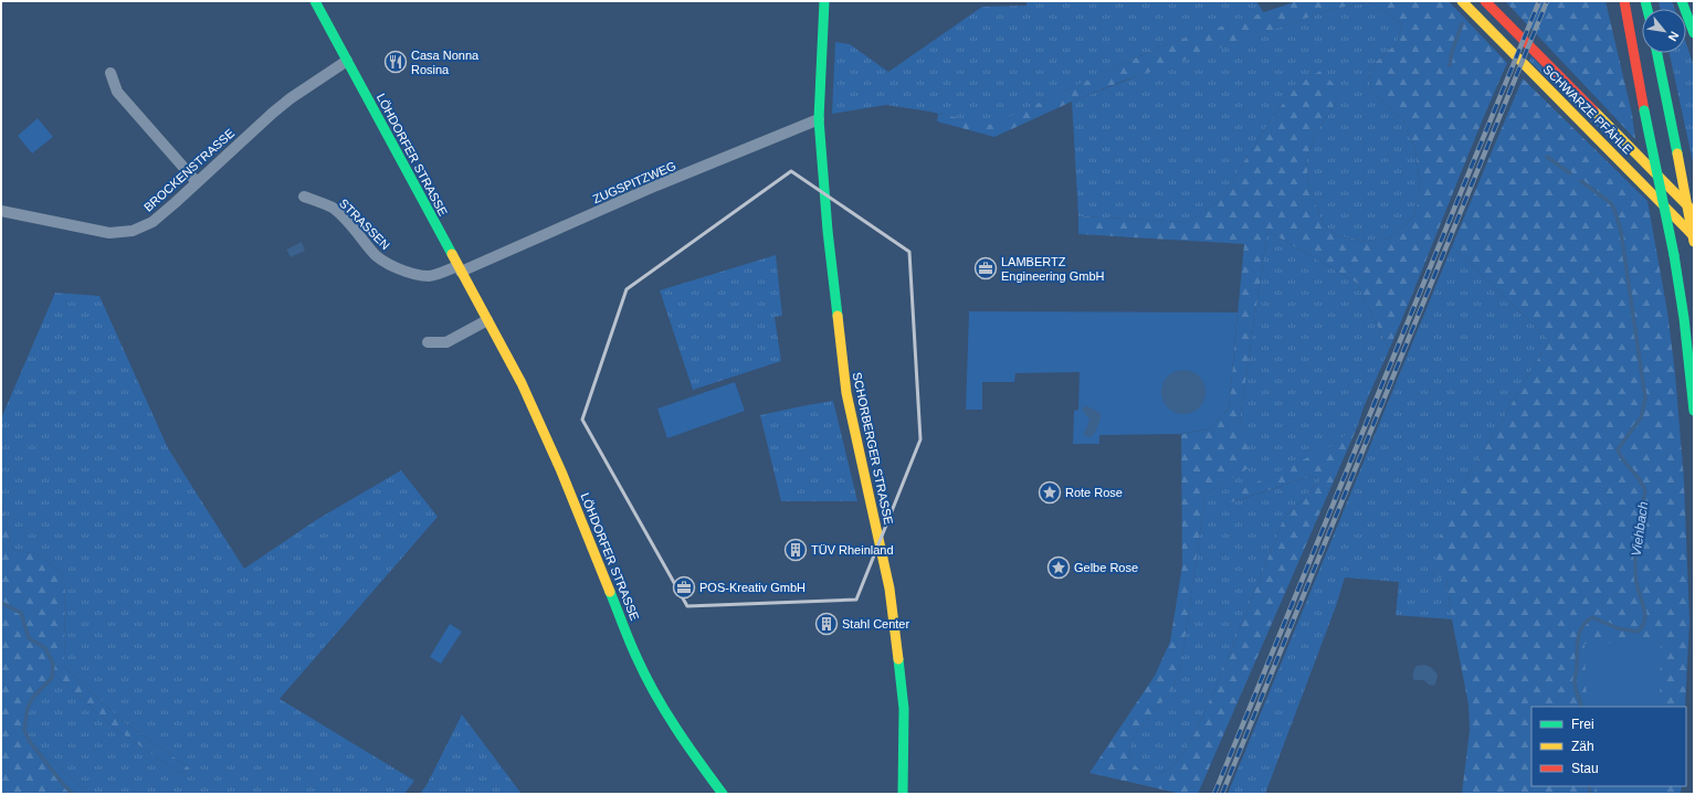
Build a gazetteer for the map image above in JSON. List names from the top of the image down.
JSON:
{
  "streets": {
    "main road": ["SCHWARZE PFÄHLE", "LÖHDORFER STRASSE", "SCHORBERGER STRASSE"],
    "street": ["BROCKENSTRASSE", "ZUGSPITZWEG", "STRASSEN"]
  },
  "crossings": [
    ["LÖHDORFER STRASSE", "BROCKENSTRASSE"],
    ["LÖHDORFER STRASSE", "ZUGSPITZWEG"],
    ["LÖHDORFER STRASSE", "STRASSEN"],
    ["ZUGSPITZWEG", "STRASSEN"],
    ["ZUGSPITZWEG", "SCHORBERGER STRASSE"]
  ],
  "water": ["Viehbach"],
  "places": {
    "restaurant": ["Casa Nonna Rosina"],
    "office": ["LAMBERTZ Engineering GmbH", "POS-Kreativ GmbH"],
    "place": ["Rote Rose", "Gelbe Rose"],
    "building": ["TÜV Rheinland", "Stahl Center"]
  },
  "legend": ["Frei", "Zäh", "Stau"],
  "north": "bottom right"
}
